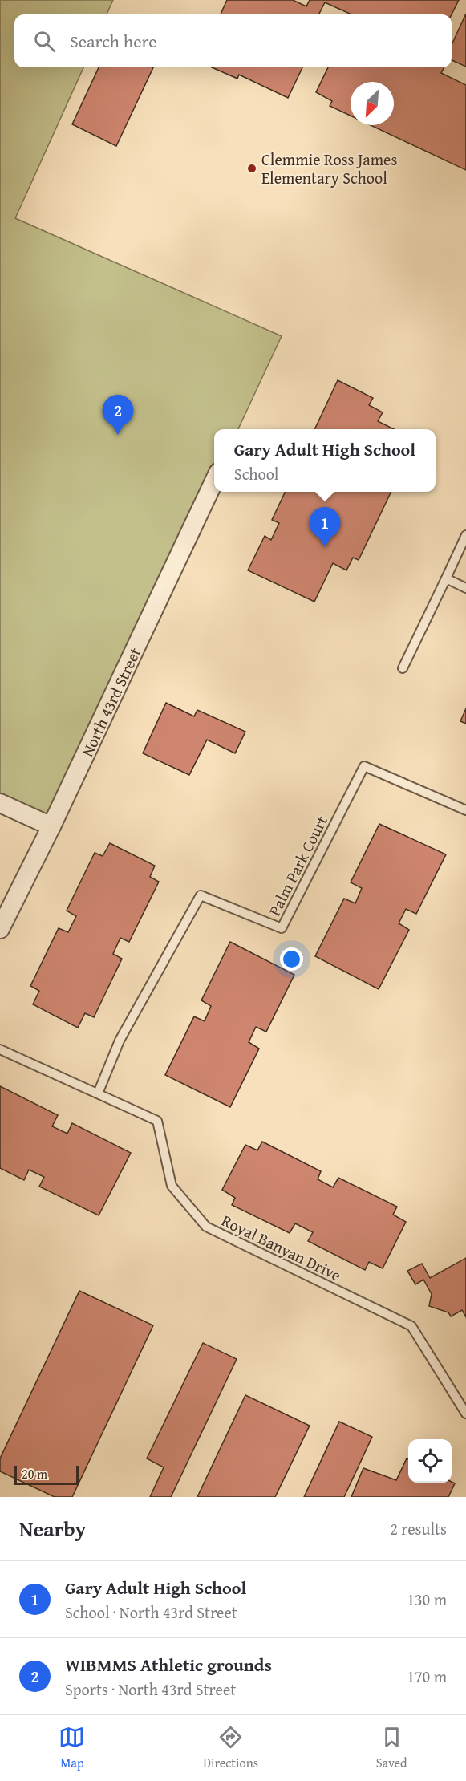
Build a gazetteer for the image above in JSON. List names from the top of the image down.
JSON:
{
  "streets": {
    "street": ["North 43rd Street"],
    "lane": ["Palm Park Court", "Royal Banyan Drive"]
  },
  "crossings": [
    ["Palm Park Court", "Royal Banyan Drive"]
  ],
  "places": ["Clemmie Ross James Elementary School"],
  "scale_bar": "20 m",
  "north": "bottom left",
  "page": {
    "search": "Search here",
    "pins": ["2", "1"],
    "popup": ["Gary Adult High School", "School"],
    "scale": "20 m",
    "heading": ["Nearby", "2 results"],
    "list": [
      {
        "mark": "1",
        "name": "Gary Adult High School",
        "note": "School · North 43rd Street",
        "value": "130 m"
      },
      {
        "mark": "2",
        "name": "WIBMMS Athletic grounds",
        "note": "Sports · North 43rd Street",
        "value": "170 m"
      }
    ],
    "nav": ["Map", "Directions", "Saved"]
  }
}
